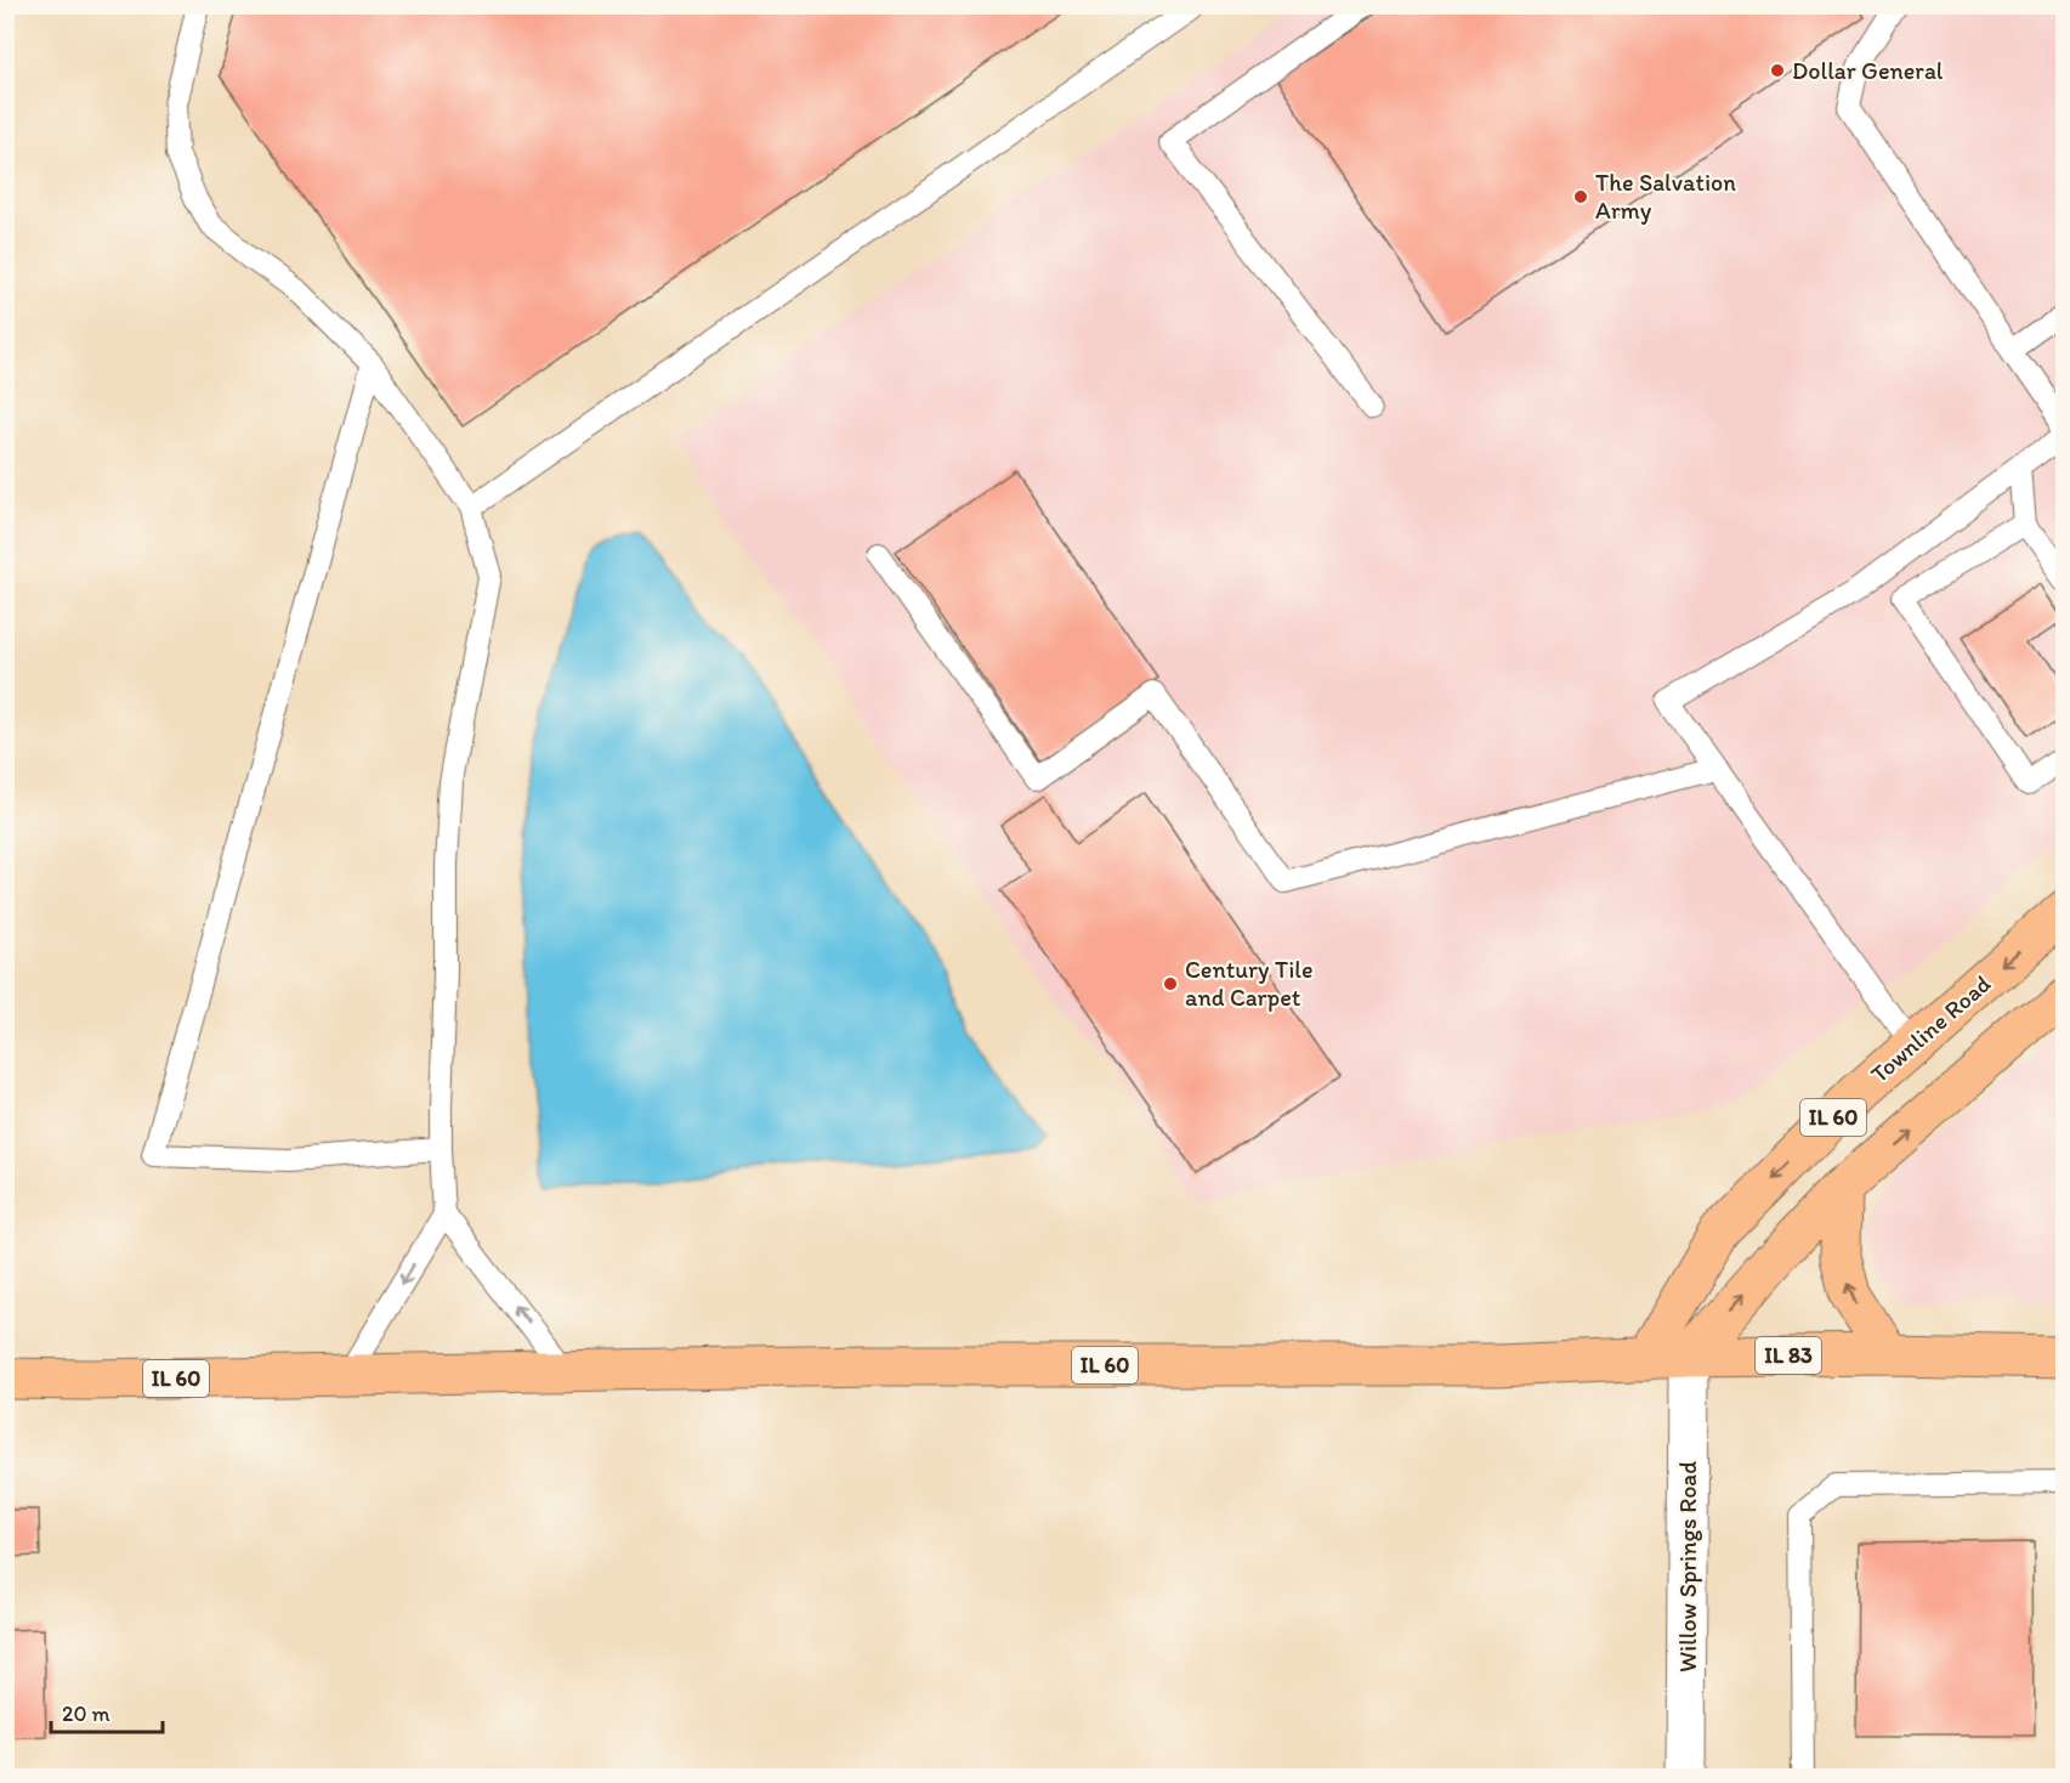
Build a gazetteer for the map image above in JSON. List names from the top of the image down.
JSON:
{
  "streets": {
    "main road": ["Townline Road", "IL 60", "IL 83"],
    "street": ["Willow Springs Road"]
  },
  "crossings": [
    ["Townline Road", "IL 60"],
    ["IL 60", "IL 83"],
    ["IL 60", "Willow Springs Road"],
    ["IL 83", "Willow Springs Road"]
  ],
  "places": ["Dollar General", "The Salvation Army", "Century Tile and Carpet"],
  "scale_bar": "20 m"
}
